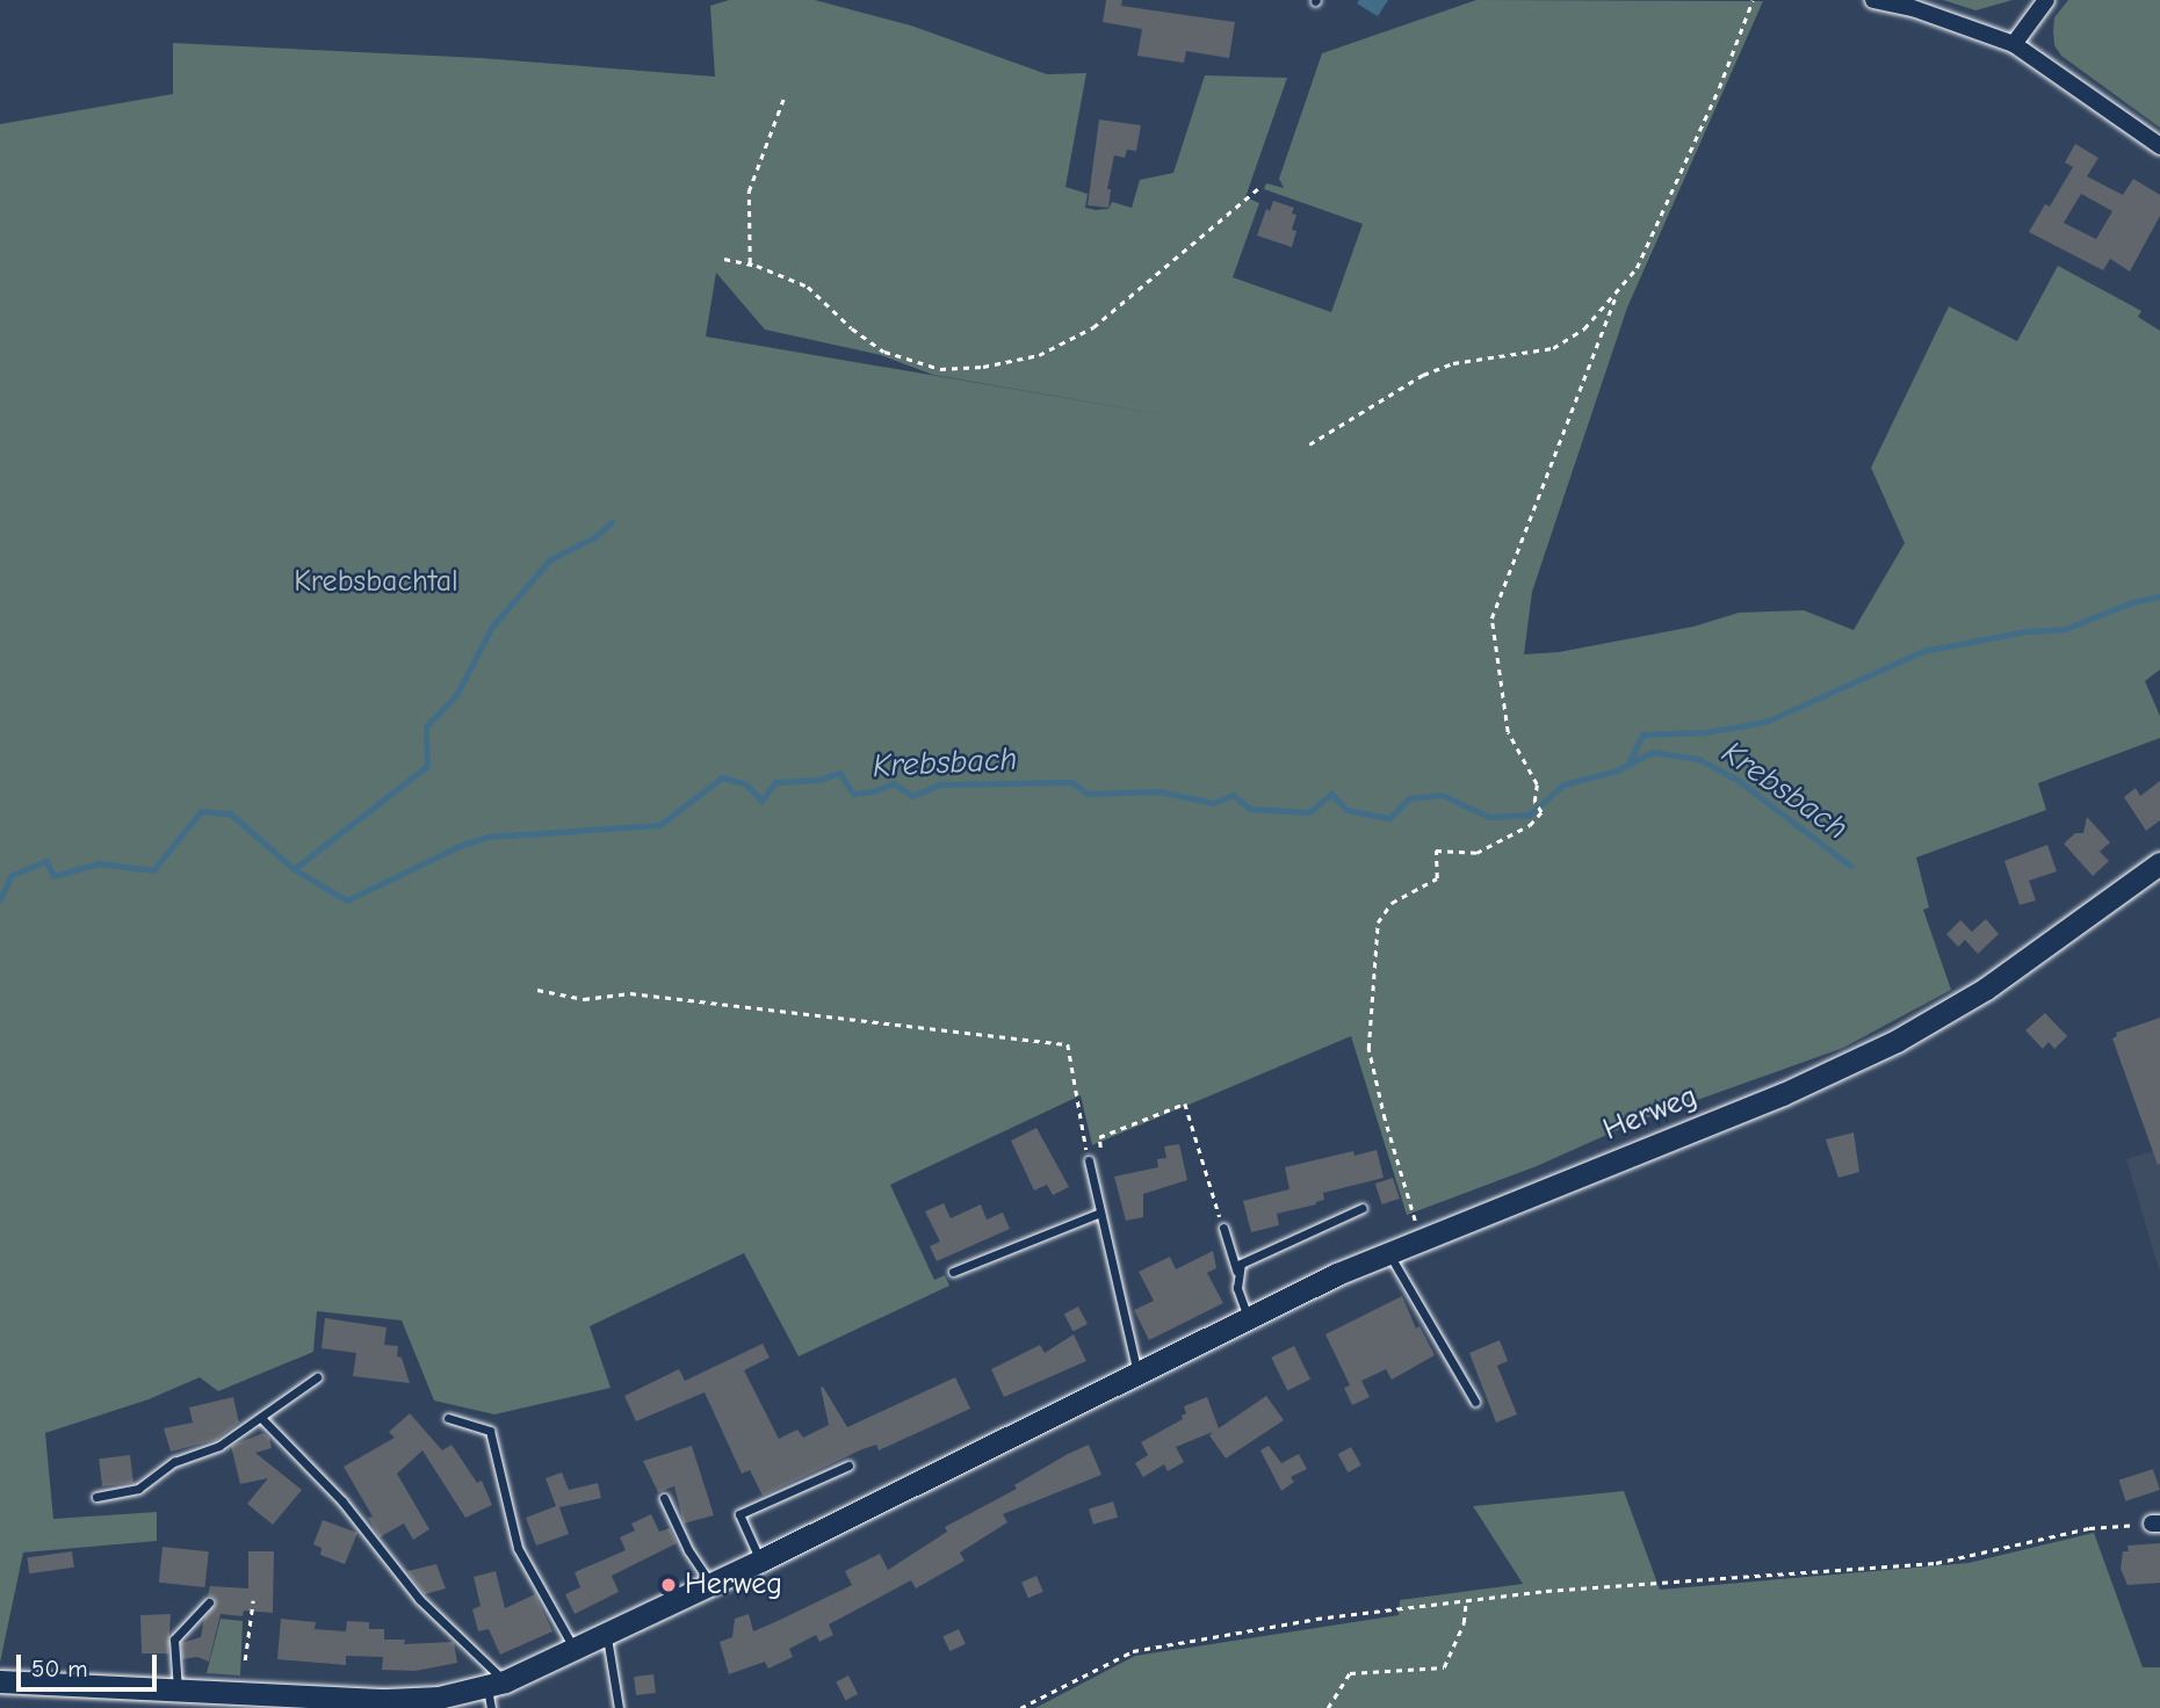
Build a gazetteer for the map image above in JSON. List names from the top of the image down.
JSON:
{
  "streets": {
    "street": ["Herweg"]
  },
  "water": ["Krebsbach"],
  "parks": ["Krebsbachtal"],
  "places": ["Herweg"],
  "scale_bar": "50 m"
}
